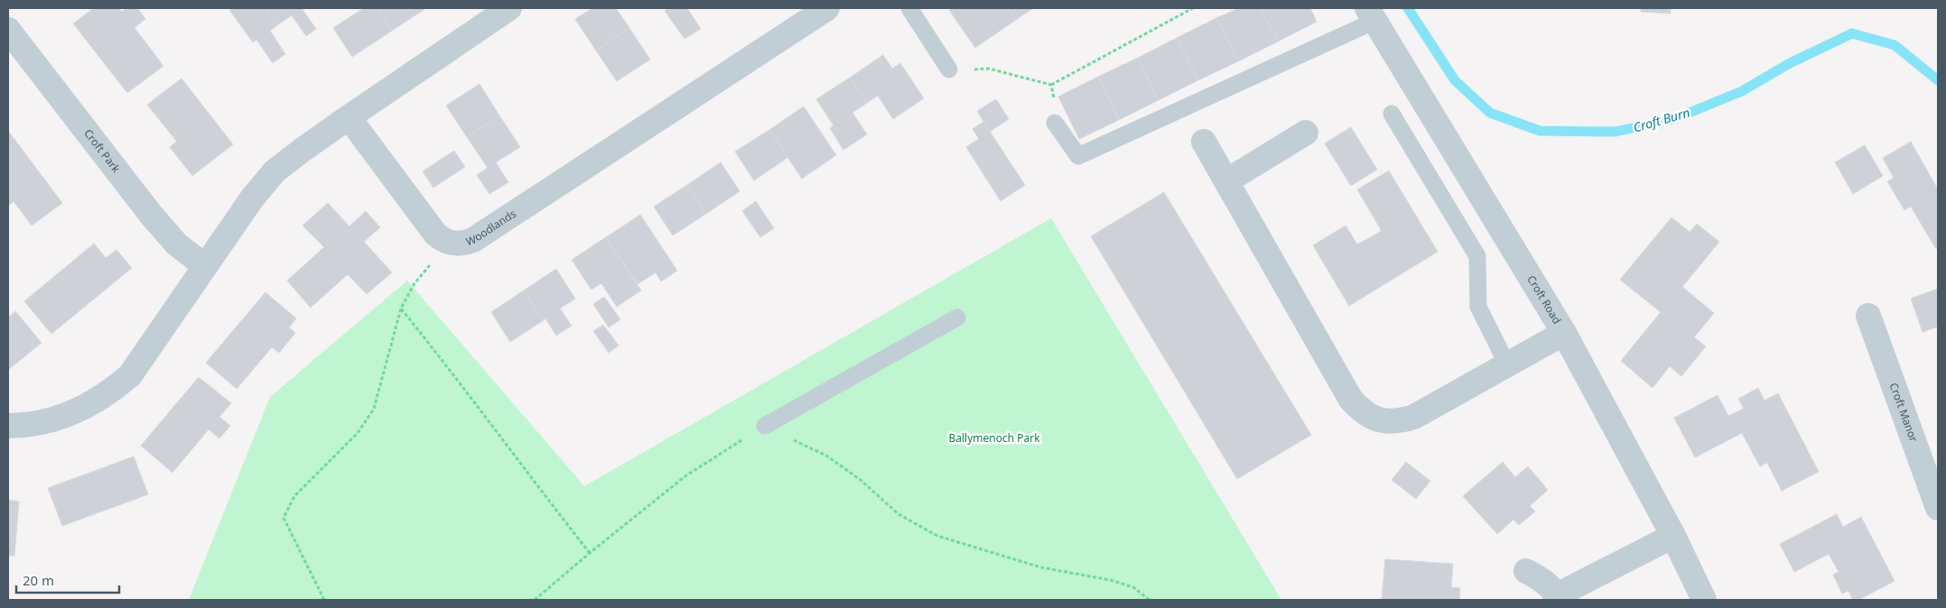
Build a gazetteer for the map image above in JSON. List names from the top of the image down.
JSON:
{
  "streets": {
    "street": [
      "Croft Park",
      "Woodlands",
      "Croft Road",
      "Croft Manor"
    ]
  },
  "water": ["Croft Burn"],
  "parks": ["Ballymenoch Park"],
  "scale_bar": "20 m"
}
